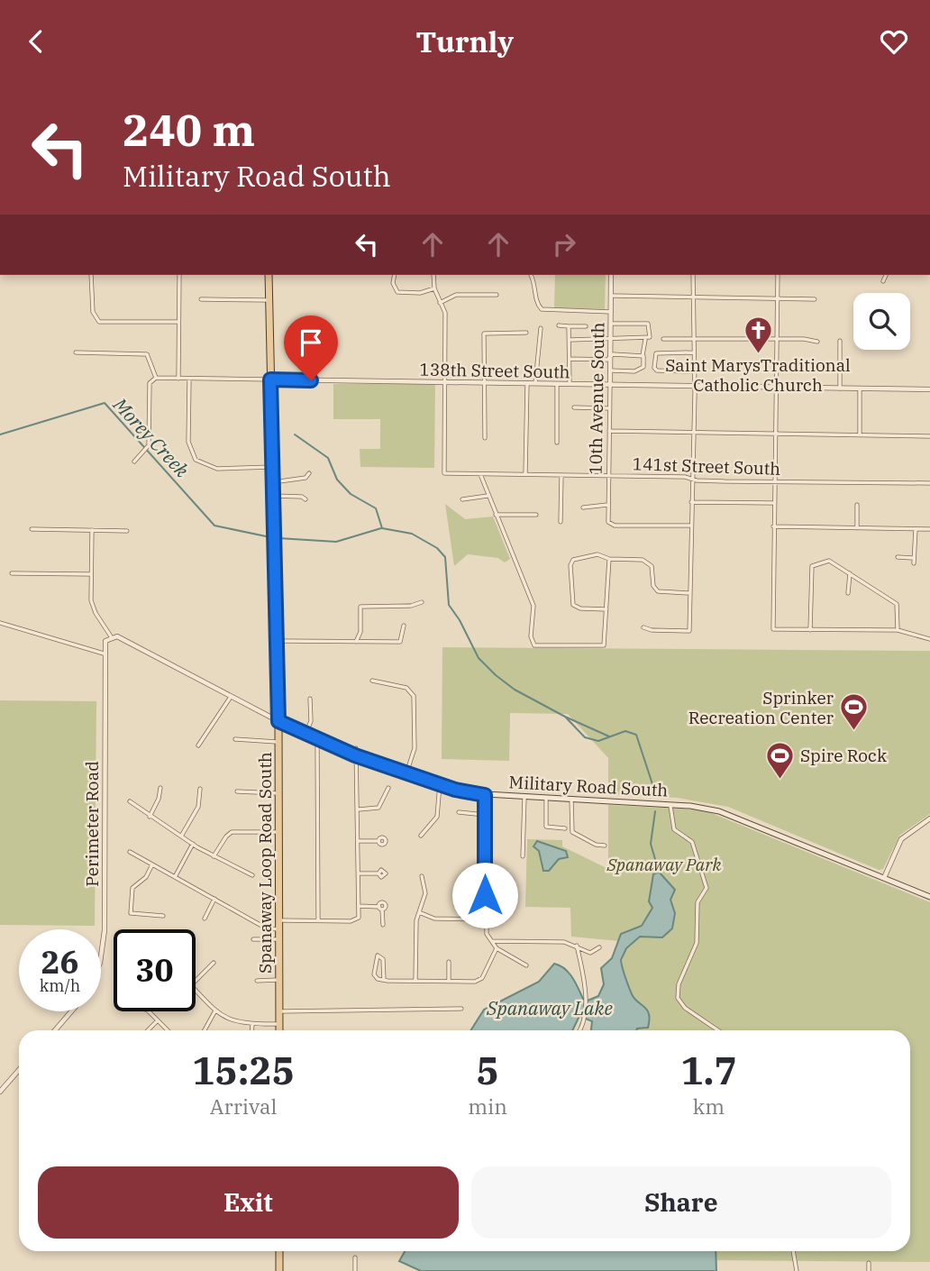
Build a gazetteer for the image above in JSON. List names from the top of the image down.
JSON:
{
  "streets": {
    "main road": ["Military Road South", "Spanaway Loop Road South"],
    "street": [
      "138th Street South",
      "10th Avenue South",
      "141st Street South",
      "Perimeter Road"
    ]
  },
  "crossings": [
    ["138th Street South", "10th Avenue South"],
    ["138th Street South", "141st Street South"],
    ["138th Street South", "Spanaway Loop Road South"],
    ["10th Avenue South", "141st Street South"],
    ["Military Road South", "Perimeter Road"],
    ["Military Road South", "Spanaway Loop Road South"]
  ],
  "water": ["Morey Creek", "Spanaway Lake"],
  "parks": ["Spanaway Park"],
  "places": {
    "church": ["Saint MarysTraditional Catholic Church"],
    "sports": ["Sprinker Recreation Center", "Spire Rock"]
  },
  "page": {
    "header": "Turnly",
    "turn": ["240 m", "Military Road South"],
    "speed": "26 km/h",
    "limit": "30",
    "eta": [
      "15:25",
      "Arrival",
      "5",
      "min",
      "1.7",
      "km"
    ],
    "buttons": ["Exit", "Share"]
  }
}
